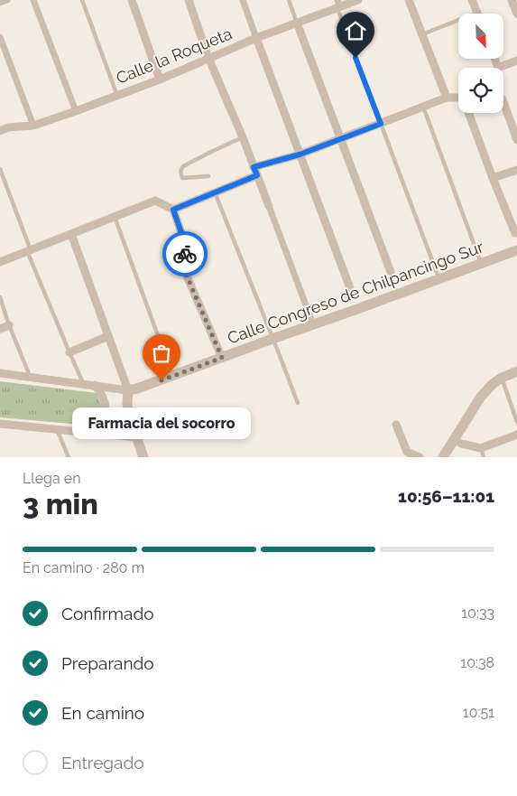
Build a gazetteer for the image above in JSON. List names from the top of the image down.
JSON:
{
  "streets": {
    "street": ["Calle la Roqueta", "Calle Congreso de Chilpancingo Sur"]
  },
  "places": ["Farmacia del socorro"],
  "north": "bottom right",
  "page": {
    "bubble": "Farmacia del socorro",
    "heading": ["3 min", "Llega en", "10:56–11:01"],
    "bar": "En camino · 280 m",
    "list": [
      ["Confirmado", "10:33"],
      ["Preparando", "10:38"],
      ["En camino", "10:51"],
      "Entregado"
    ]
  }
}
